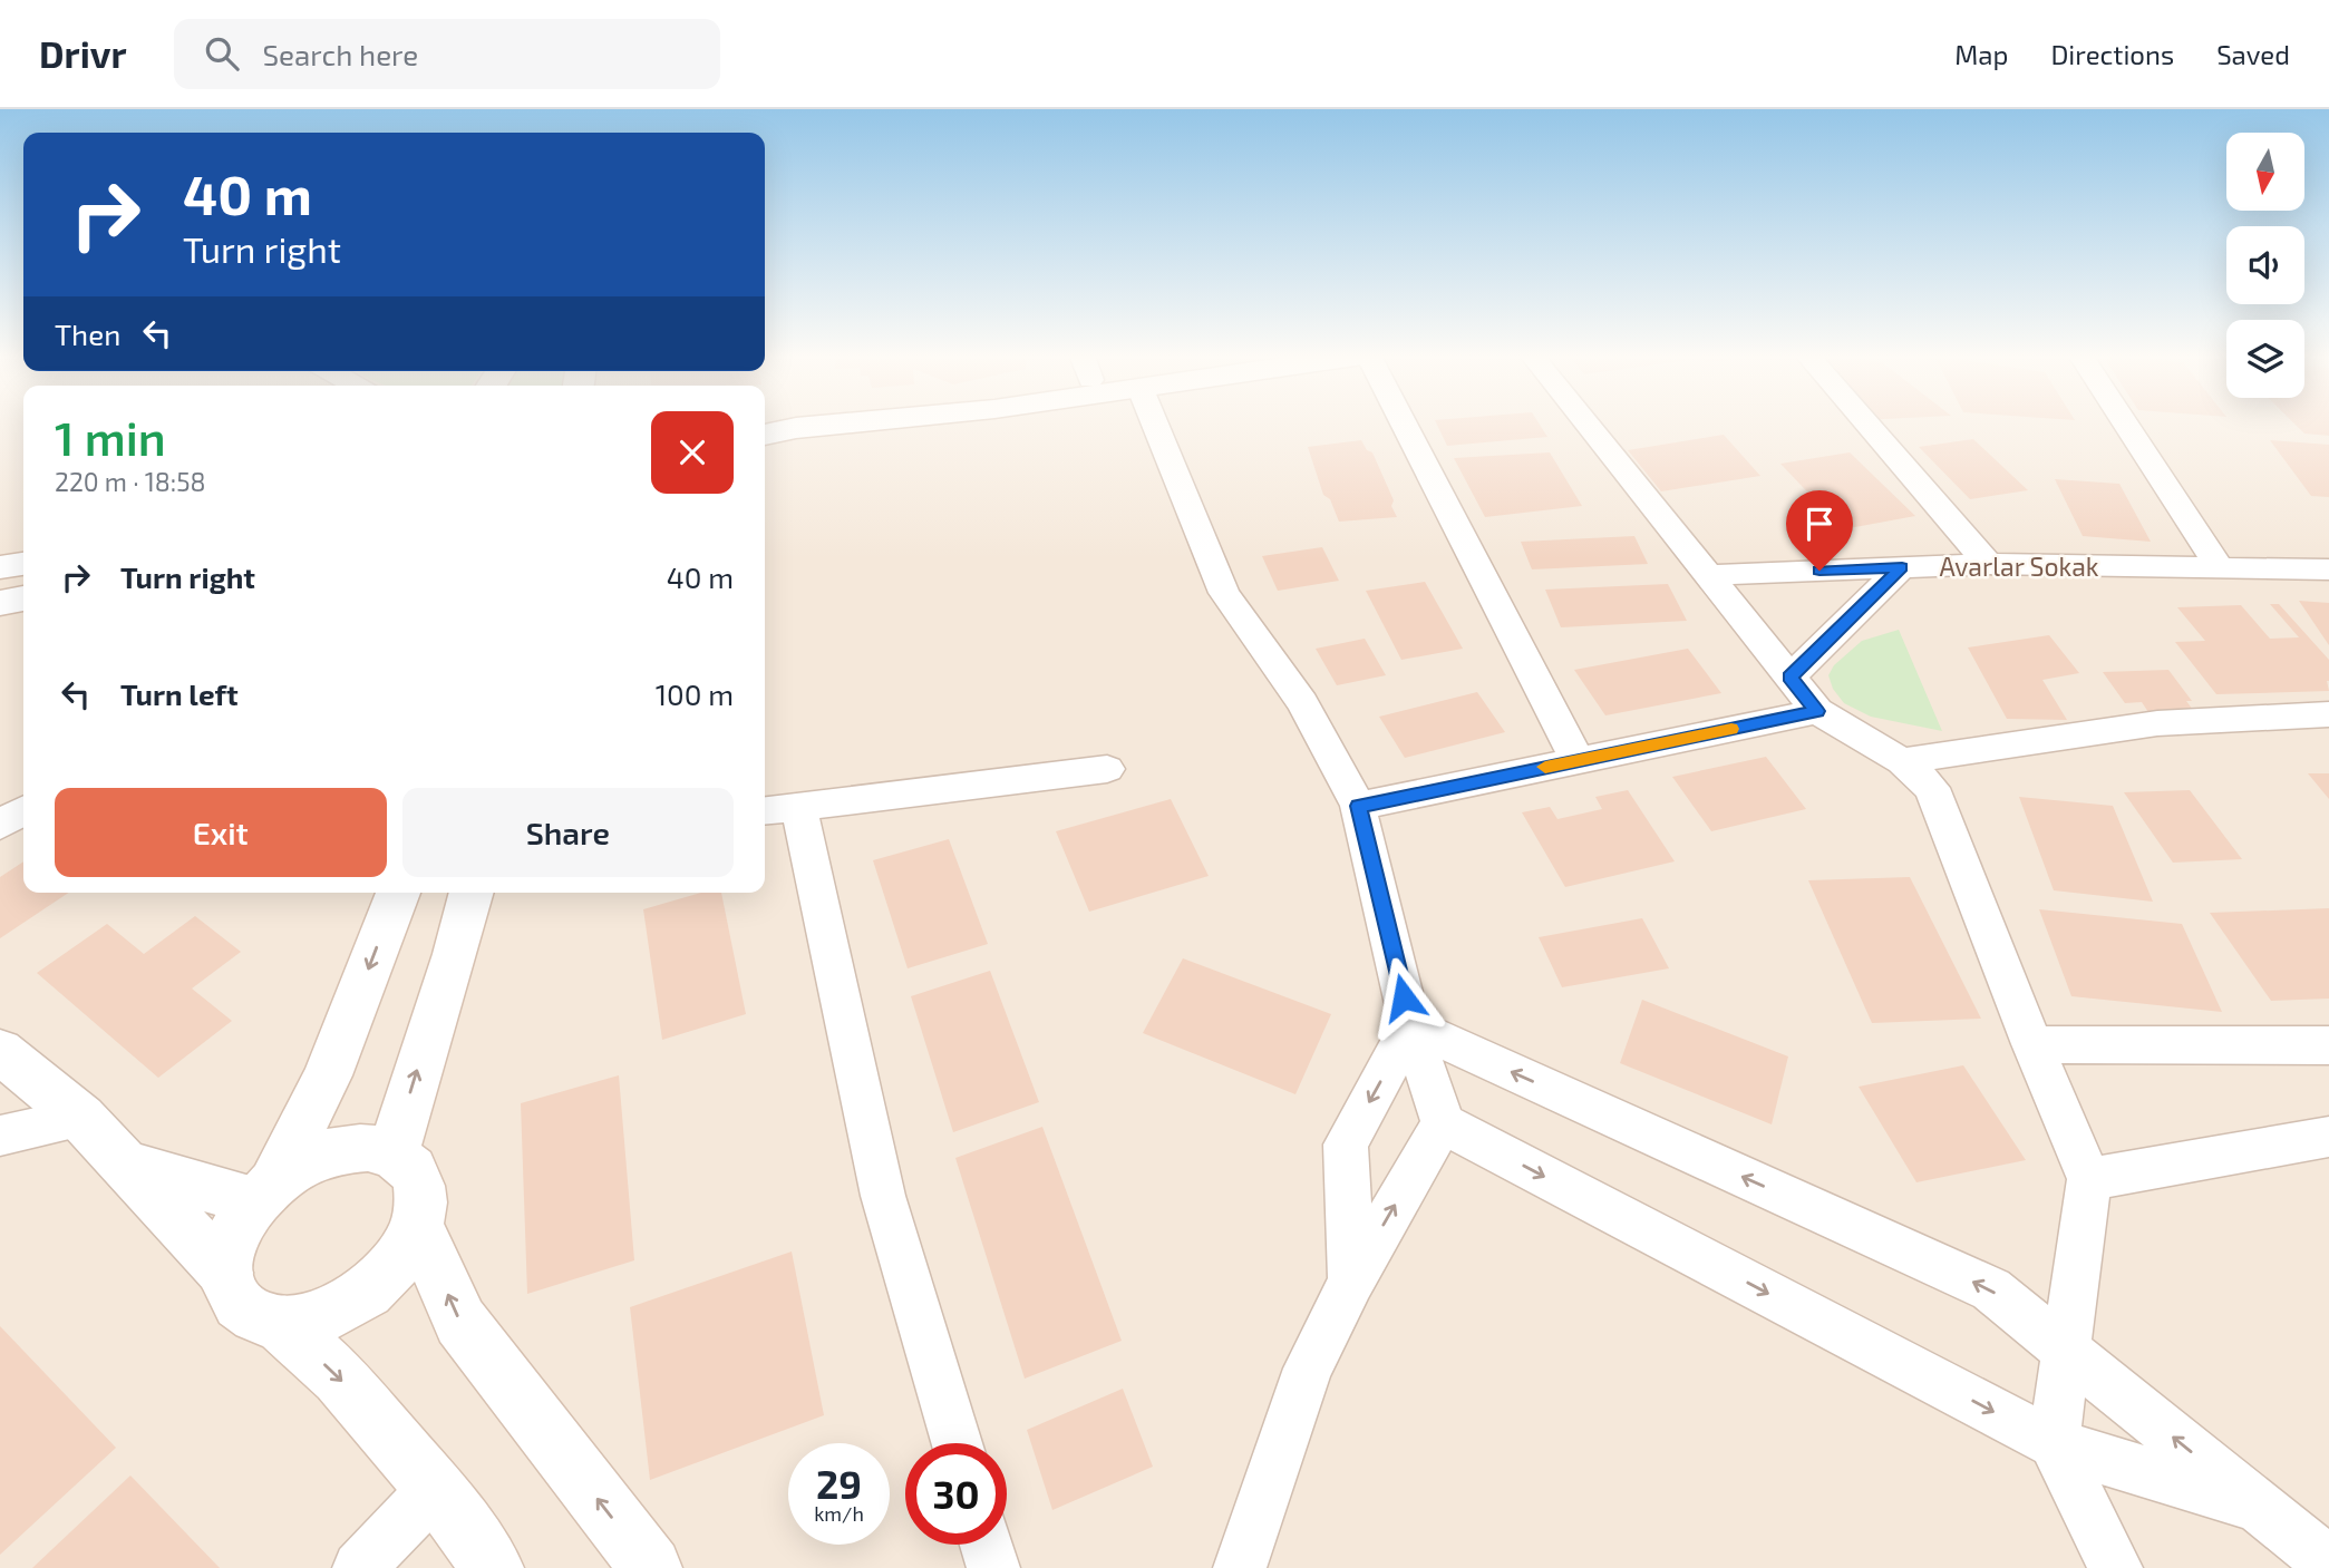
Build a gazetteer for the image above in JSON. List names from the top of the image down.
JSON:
{
  "streets": {
    "street": ["Avarlar Sokak"]
  },
  "north": "bottom",
  "page": {
    "header": "Drivr",
    "search": "Search here",
    "nav": ["Map", "Directions", "Saved"],
    "turn": ["40 m", "Turn right"],
    "then": "Then",
    "heading": ["1 min", "220 m · 18:58"],
    "list": [
      {
        "name": "Turn right",
        "value": "40 m"
      },
      {
        "name": "Turn left",
        "value": "100 m"
      }
    ],
    "buttons": ["Exit", "Share"],
    "speed": "29 km/h",
    "limit": "30"
  }
}
